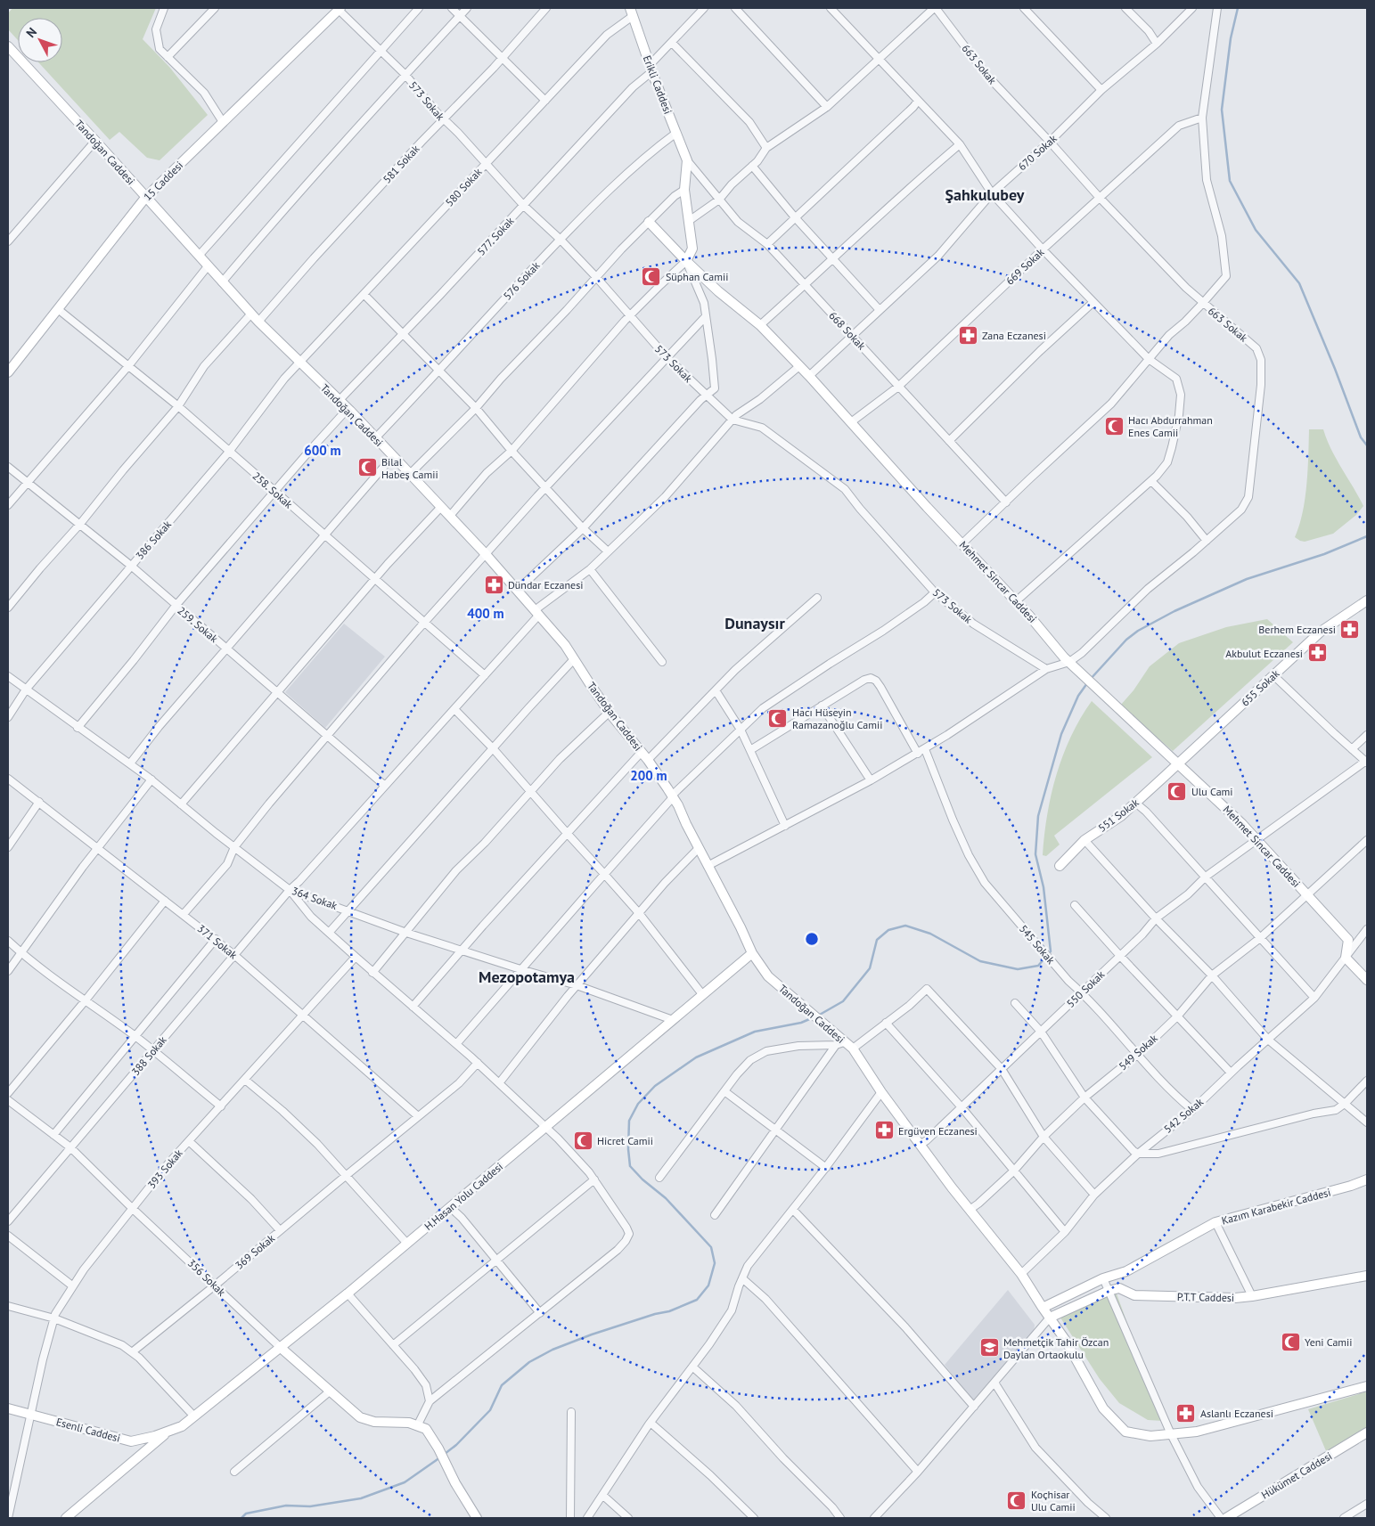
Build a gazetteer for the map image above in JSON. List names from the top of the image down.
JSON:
{
  "streets": {
    "street": [
      "663 Sokak",
      "Erikli Caddesi",
      "573 Sokak",
      "Tandoğan Caddesi",
      "670 Sokak",
      "581 Sokak",
      "15 Caddesi",
      "580 Sokak",
      "577. Sokak",
      "669 Sokak",
      "576 Sokak",
      "668 Sokak",
      "258. Sokak",
      "386 Sokak",
      "Mehmet Sincar Caddesi",
      "259. Sokak",
      "655 Sokak",
      "551 Sokak",
      "364 Sokak",
      "371 Sokak",
      "545 Sokak",
      "550 Sokak",
      "549 Sokak",
      "388 Sokak",
      "542 Sokak",
      "393 Sokak",
      "H.Hasan Yolu Caddesi",
      "Kazım Karabekir Caddesi",
      "369 Sokak",
      "356 Sokak",
      "P.T.T Caddesi",
      "Esenli Caddesi",
      "Hükümet Caddesi"
    ]
  },
  "crossings": [
    ["663 Sokak", "573 Sokak"],
    ["663 Sokak", "Tandoğan Caddesi"],
    ["663 Sokak", "670 Sokak"],
    ["663 Sokak", "669 Sokak"],
    ["663 Sokak", "Mehmet Sincar Caddesi"],
    ["663 Sokak", "545 Sokak"],
    ["Erikli Caddesi", "580 Sokak"],
    ["Erikli Caddesi", "577. Sokak"],
    ["Erikli Caddesi", "576 Sokak"],
    ["Erikli Caddesi", "668 Sokak"],
    ["573 Sokak", "581 Sokak"],
    ["573 Sokak", "15 Caddesi"],
    ["573 Sokak", "580 Sokak"],
    ["573 Sokak", "577. Sokak"],
    ["573 Sokak", "576 Sokak"],
    ["573 Sokak", "388 Sokak"],
    ["Tandoğan Caddesi", "581 Sokak"],
    ["Tandoğan Caddesi", "15 Caddesi"],
    ["Tandoğan Caddesi", "580 Sokak"],
    ["Tandoğan Caddesi", "577. Sokak"],
    ["Tandoğan Caddesi", "576 Sokak"],
    ["Tandoğan Caddesi", "386 Sokak"],
    ["Tandoğan Caddesi", "550 Sokak"],
    ["Tandoğan Caddesi", "549 Sokak"],
    ["Tandoğan Caddesi", "388 Sokak"],
    ["Tandoğan Caddesi", "542 Sokak"],
    ["Tandoğan Caddesi", "H.Hasan Yolu Caddesi"],
    ["Tandoğan Caddesi", "Kazım Karabekir Caddesi"],
    ["Tandoğan Caddesi", "P.T.T Caddesi"],
    ["670 Sokak", "668 Sokak"],
    ["670 Sokak", "Mehmet Sincar Caddesi"],
    ["15 Caddesi", "258. Sokak"],
    ["580 Sokak", "386 Sokak"],
    ["669 Sokak", "668 Sokak"],
    ["669 Sokak", "Mehmet Sincar Caddesi"],
    ["258. Sokak", "386 Sokak"],
    ["258. Sokak", "388 Sokak"],
    ["386 Sokak", "259. Sokak"],
    ["386 Sokak", "364 Sokak"],
    ["Mehmet Sincar Caddesi", "655 Sokak"],
    ["Mehmet Sincar Caddesi", "551 Sokak"],
    ["Mehmet Sincar Caddesi", "550 Sokak"],
    ["Mehmet Sincar Caddesi", "549 Sokak"],
    ["Mehmet Sincar Caddesi", "388 Sokak"],
    ["Mehmet Sincar Caddesi", "542 Sokak"],
    ["259. Sokak", "388 Sokak"],
    ["655 Sokak", "551 Sokak"],
    ["364 Sokak", "388 Sokak"],
    ["364 Sokak", "H.Hasan Yolu Caddesi"],
    ["371 Sokak", "388 Sokak"],
    ["371 Sokak", "393 Sokak"],
    ["371 Sokak", "369 Sokak"],
    ["545 Sokak", "550 Sokak"],
    ["545 Sokak", "549 Sokak"],
    ["545 Sokak", "542 Sokak"],
    ["388 Sokak", "356 Sokak"],
    ["393 Sokak", "356 Sokak"],
    ["393 Sokak", "Esenli Caddesi"],
    ["H.Hasan Yolu Caddesi", "356 Sokak"],
    ["H.Hasan Yolu Caddesi", "Esenli Caddesi"],
    ["369 Sokak", "356 Sokak"]
  ],
  "districts": ["Şahkulubey", "Dunaysır", "Mezopotamya"],
  "places": {
    "mosque": [
      "Süphan Camii",
      "Hacı Abdurrahman Enes Camii",
      "Bilal Habeş Camii",
      "Hacı Hüseyin Ramazanoğlu Camii",
      "Ulu Cami",
      "Hicret Camii",
      "Yeni Camii",
      "Koçhisar Ulu Camii"
    ],
    "pharmacy": [
      "Zana Eczanesi",
      "Dündar Eczanesi",
      "Berhem Eczanesi",
      "Akbulut Eczanesi",
      "Ergüven Eczanesi",
      "Aslanlı Eczanesi"
    ],
    "school or university": ["Mehmetçik Tahir Özcan Daylan Ortaokulu"]
  },
  "north": "top left",
  "rings": ["600 m", "400 m", "200 m"]
}
